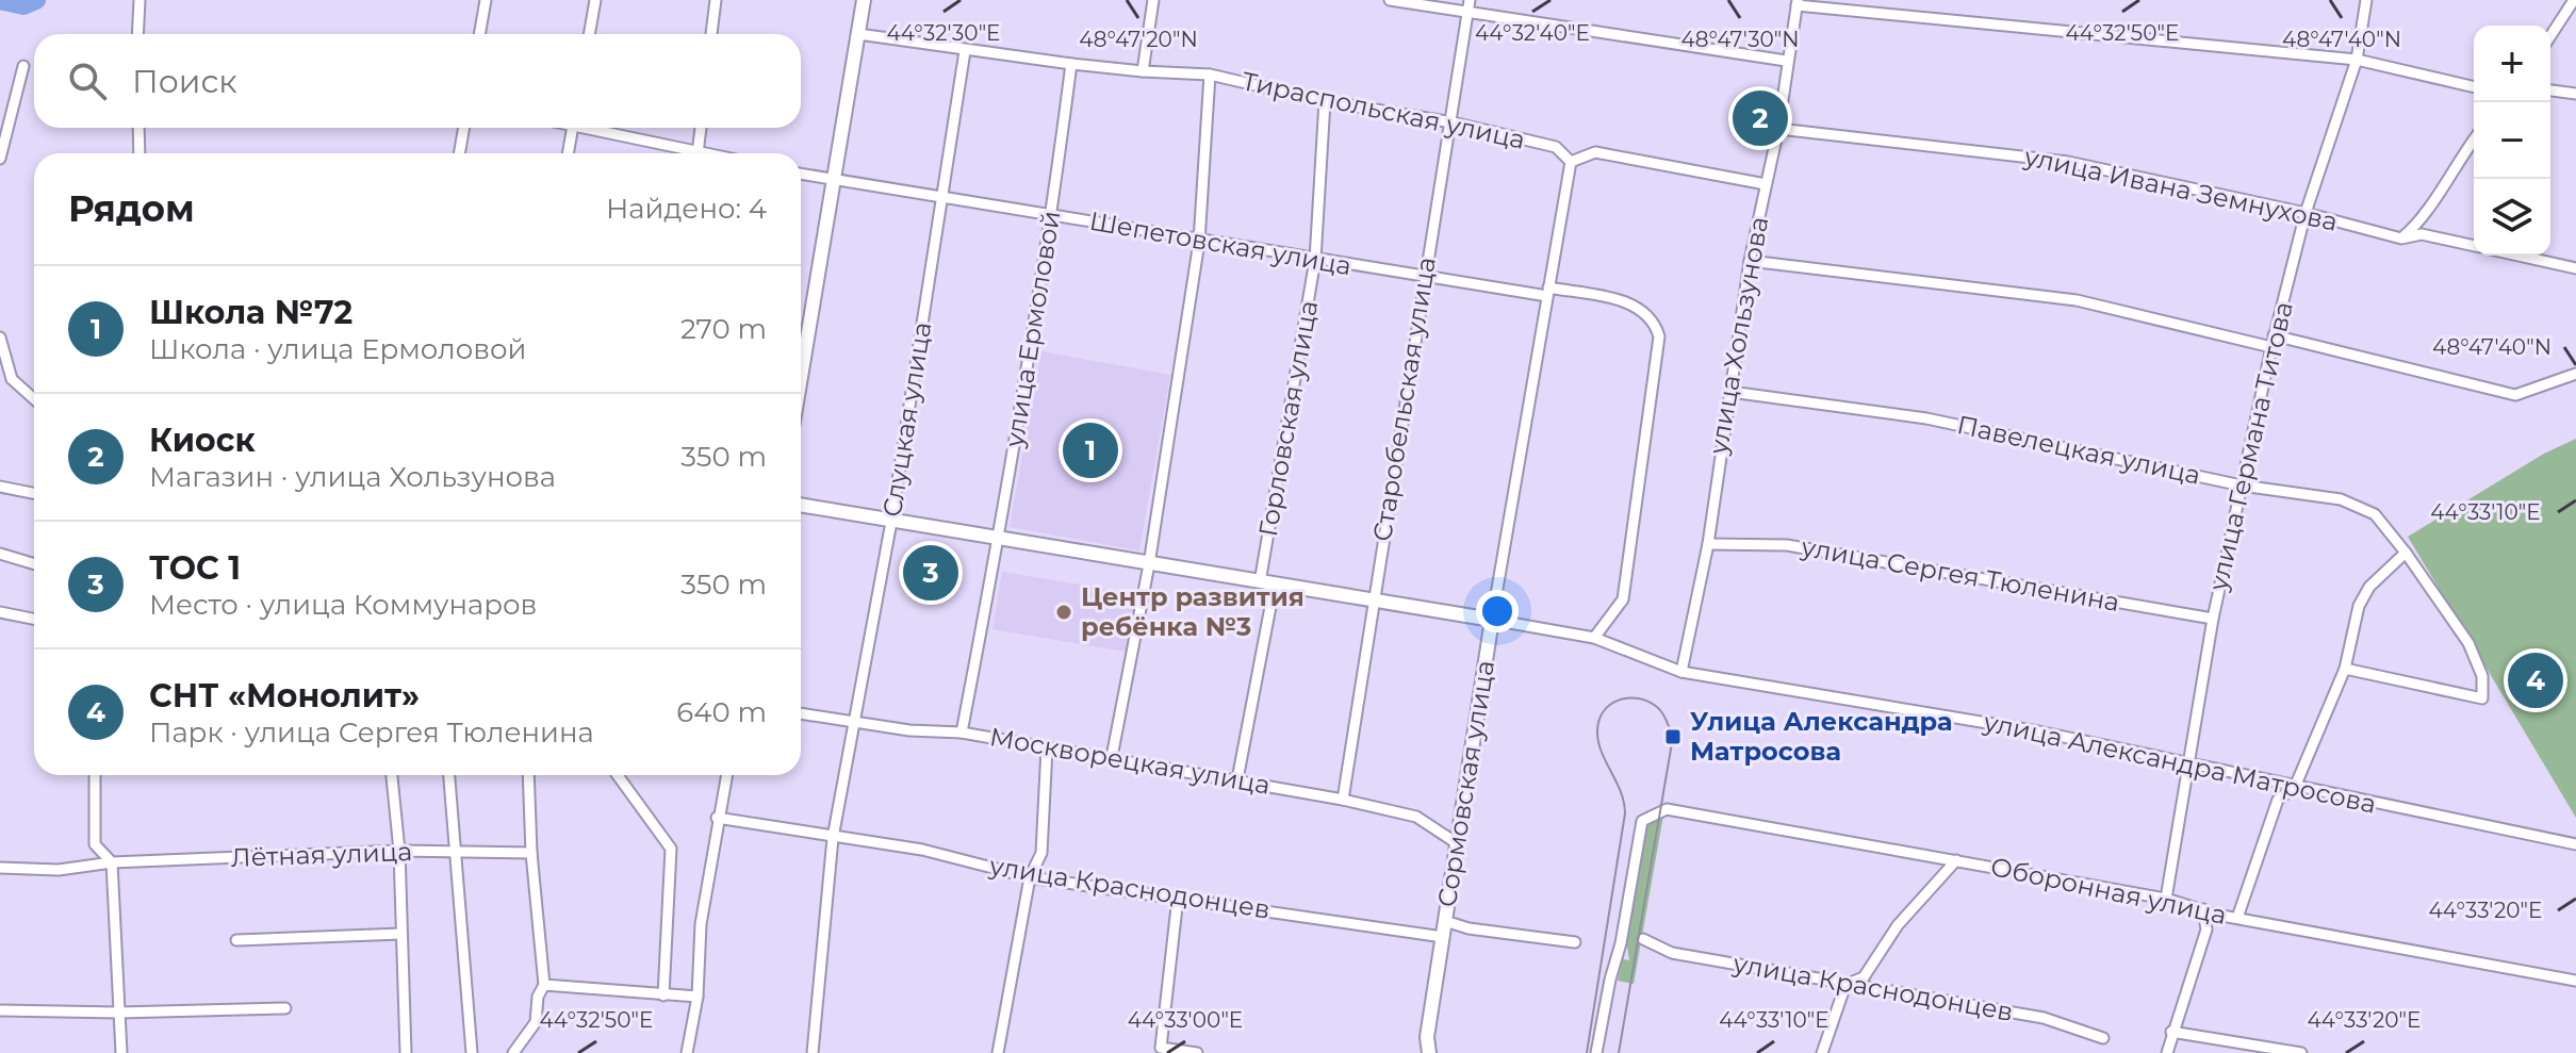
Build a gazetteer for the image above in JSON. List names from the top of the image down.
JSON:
{
  "streets": {
    "street": [
      "Тираспольская улица",
      "улица Ивана Земнухова",
      "Шепетовская улица",
      "улица Ермоловой",
      "улица Хользунова",
      "Старобельская улица",
      "Горловская улица",
      "Слуцкая улица",
      "улица Германа Титова",
      "Павелецкая улица",
      "улица Сергея Тюленина",
      "Москворецкая улица",
      "улица Александра Матросова",
      "Сормовская улица",
      "Лётная улица",
      "улица Краснодонцев",
      "Оборонная улица"
    ]
  },
  "crossings": [
    ["Тираспольская улица", "Старобельская улица"],
    ["Тираспольская улица", "Горловская улица"],
    ["Тираспольская улица", "Сормовская улица"],
    ["улица Ивана Земнухова", "улица Хользунова"],
    ["улица Ивана Земнухова", "улица Германа Титова"],
    ["Шепетовская улица", "улица Ермоловой"],
    ["Шепетовская улица", "Старобельская улица"],
    ["Шепетовская улица", "Горловская улица"],
    ["Шепетовская улица", "Слуцкая улица"],
    ["Шепетовская улица", "улица Александра Матросова"],
    ["Шепетовская улица", "Сормовская улица"],
    ["улица Ермоловой", "Москворецкая улица"],
    ["улица Хользунова", "Павелецкая улица"],
    ["улица Хользунова", "улица Сергея Тюленина"],
    ["улица Хользунова", "улица Александра Матросова"],
    ["Старобельская улица", "Москворецкая улица"],
    ["Горловская улица", "Москворецкая улица"],
    ["Слуцкая улица", "Москворецкая улица"],
    ["Слуцкая улица", "улица Краснодонцев"],
    ["улица Германа Титова", "Павелецкая улица"],
    ["улица Германа Титова", "улица Сергея Тюленина"],
    ["улица Германа Титова", "улица Александра Матросова"],
    ["улица Германа Титова", "Оборонная улица"],
    ["Москворецкая улица", "Сормовская улица"],
    ["улица Александра Матросова", "Сормовская улица"],
    ["Сормовская улица", "улица Краснодонцев"]
  ],
  "places": {
    "other": ["Центр развития ребёнка №3"],
    "transit": ["Улица Александра Матросова"]
  },
  "page": {
    "map_buttons": ["+", "−"],
    "search": "Поиск",
    "pins": [
      "2",
      "1",
      "3",
      "4"
    ],
    "heading": ["Рядом", "Найдено: 4"],
    "list": [
      {
        "mark": "1",
        "name": "Школа №72",
        "note": "Школа · улица Ермоловой",
        "value": "270 m"
      },
      {
        "mark": "2",
        "name": "Киоск",
        "note": "Магазин · улица Хользунова",
        "value": "350 m"
      },
      {
        "mark": "3",
        "name": "ТОС 1",
        "note": "Место · улица Коммунаров",
        "value": "350 m"
      },
      {
        "mark": "4",
        "name": "СНТ «Монолит»",
        "note": "Парк · улица Сергея Тюленина",
        "value": "640 m"
      }
    ]
  },
  "coordinates": [
    "44°32'30\"E",
    "44°32'50\"E",
    "44°32'40\"E",
    "48°47'30\"N",
    "48°47'20\"N",
    "48°47'40\"N",
    "44°33'10\"E",
    "44°33'20\"E",
    "44°33'00\"E"
  ]
}
